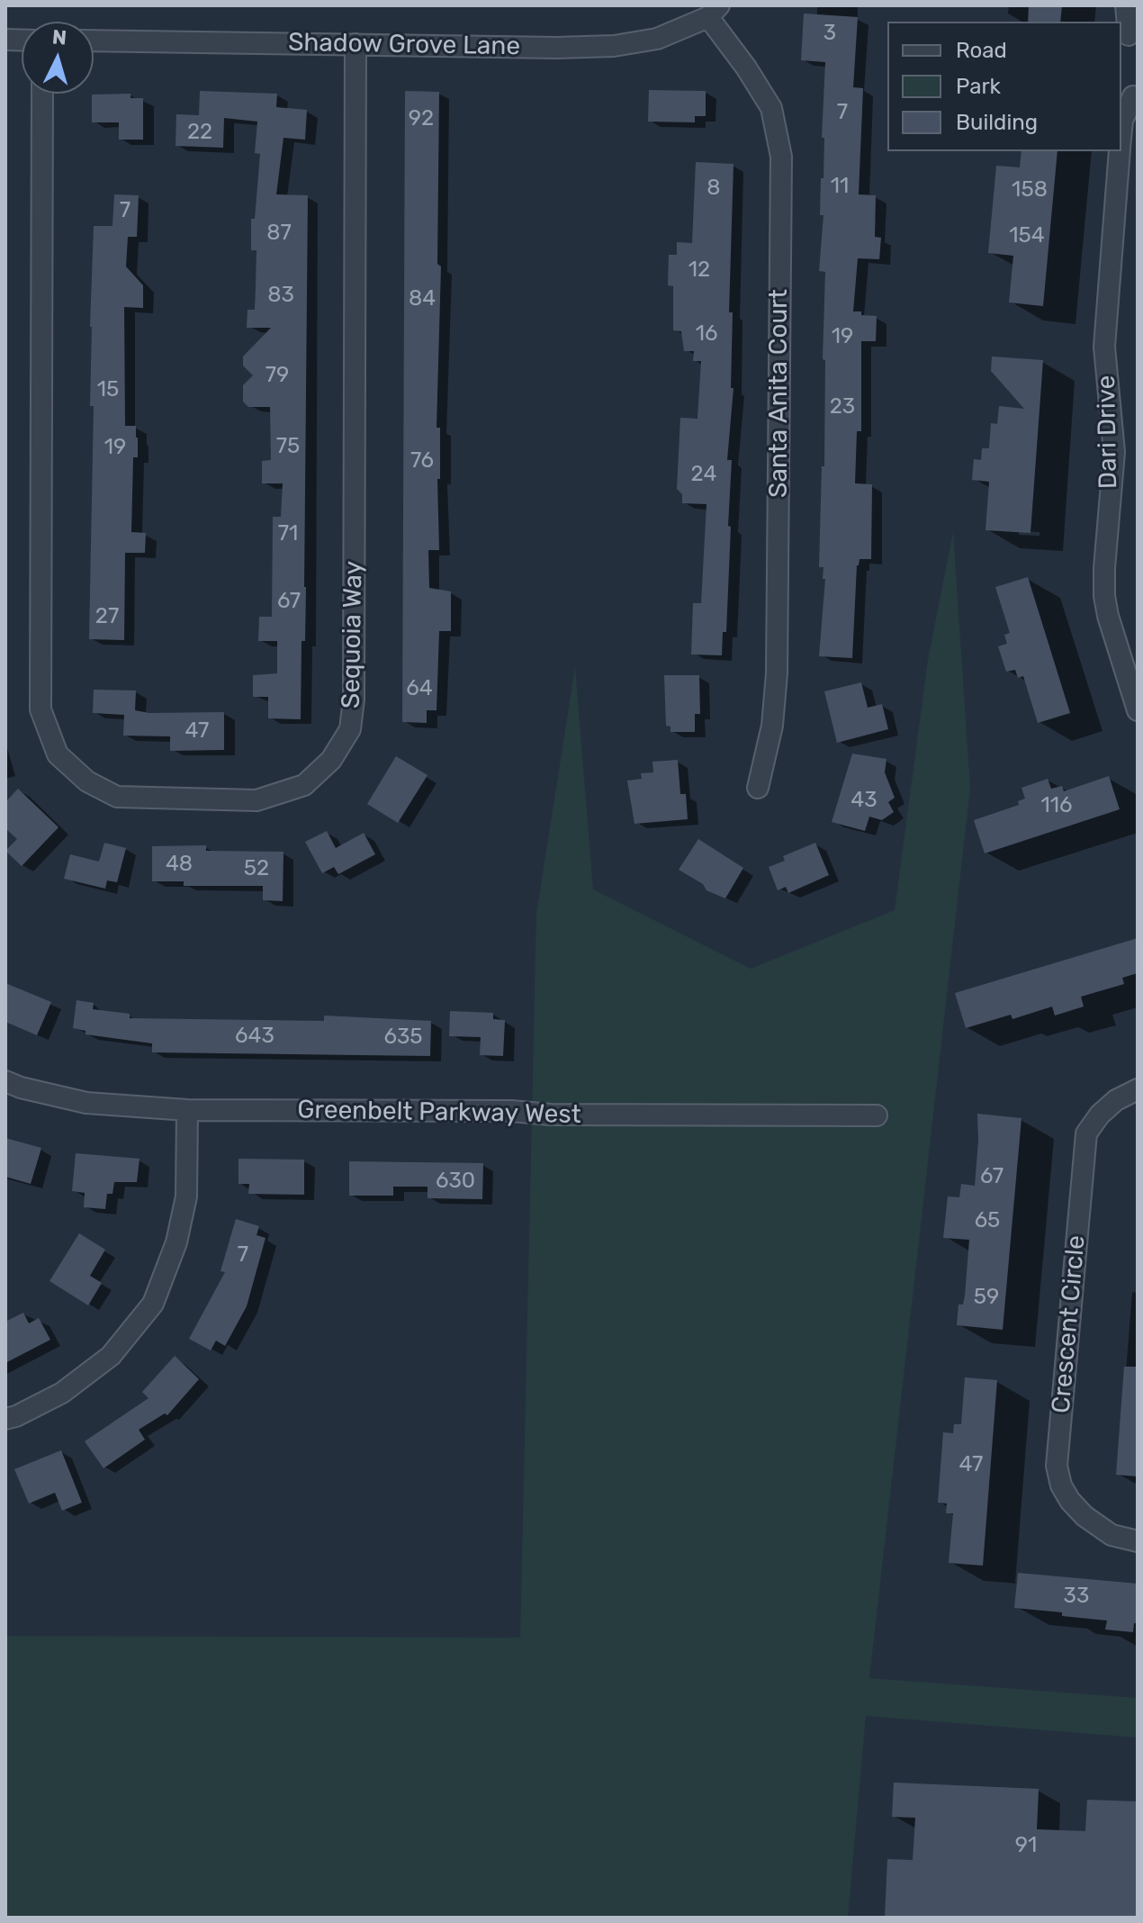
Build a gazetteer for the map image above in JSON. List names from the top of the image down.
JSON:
{
  "streets": {
    "street": [
      "Shadow Grove Lane",
      "Santa Anita Court",
      "Dari Drive",
      "Sequoia Way",
      "Greenbelt Parkway West",
      "Crescent Circle"
    ]
  },
  "crossings": [
    ["Shadow Grove Lane", "Santa Anita Court"],
    ["Shadow Grove Lane", "Sequoia Way"]
  ],
  "house_numbers": [
    "3",
    "7",
    "92",
    "22",
    "11",
    "8",
    "158",
    "7",
    "87",
    "154",
    "12",
    "83",
    "84",
    "16",
    "19",
    "79",
    "15",
    "23",
    "75",
    "19",
    "76",
    "24",
    "71",
    "67",
    "27",
    "64",
    "47",
    "43",
    "116",
    "48",
    "52",
    "643",
    "635",
    "67",
    "630",
    "65",
    "7",
    "59",
    "47",
    "33",
    "91"
  ],
  "legend": ["Road", "Park", "Building"],
  "north": "top"
}
